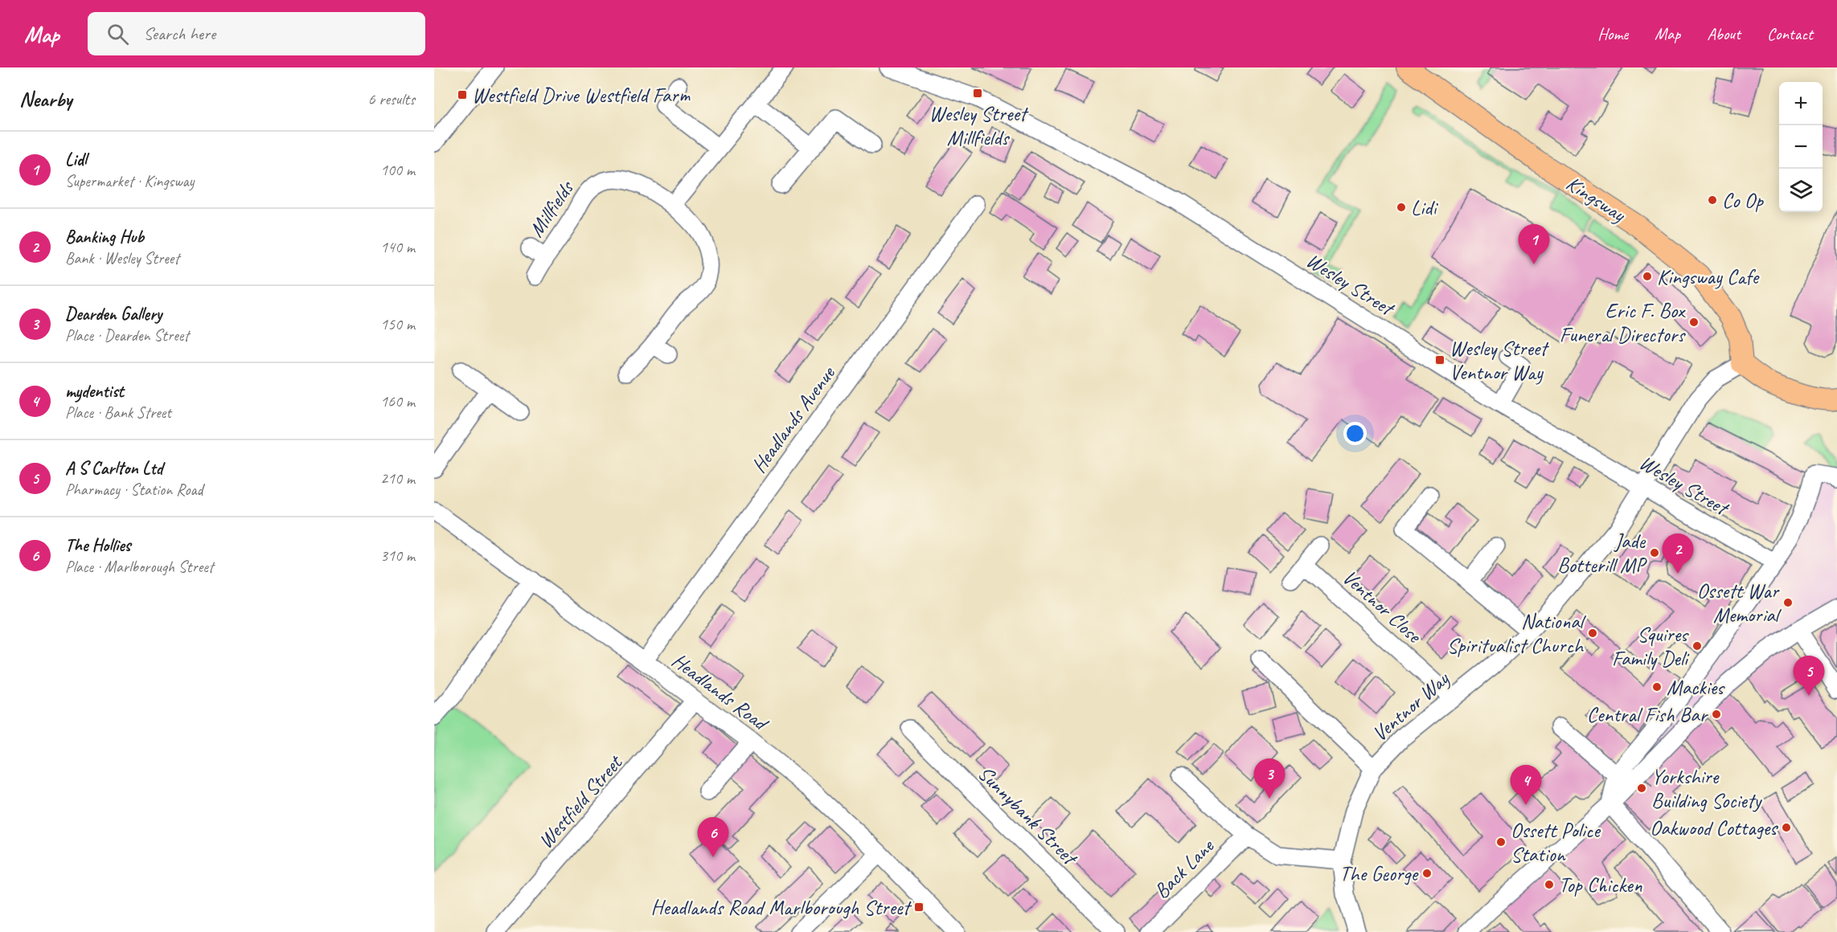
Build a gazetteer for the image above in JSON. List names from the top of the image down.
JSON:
{
  "streets": {
    "main road": ["Kingsway"],
    "street": [
      "Millfields",
      "Wesley Street",
      "Headlands Avenue",
      "Ventnor Close",
      "Headlands Road",
      "Ventnor Way",
      "Westfield Street",
      "Sunnybank Street",
      "Back Lane"
    ]
  },
  "crossings": [
    ["Kingsway", "Ventnor Way"],
    ["Wesley Street", "Ventnor Way"],
    ["Headlands Avenue", "Headlands Road"],
    ["Ventnor Close", "Ventnor Way"],
    ["Headlands Road", "Westfield Street"]
  ],
  "places": {
    "transit": [
      "Wesley Street Millfields",
      "Westfield Drive Westfield Farm",
      "Wesley Street Ventnor Way",
      "Headlands Road Marlborough Street"
    ],
    "other": [
      "Co Op",
      "Lidi",
      "Kingsway Cafe",
      "Eric F. Box Funeral Directors",
      "Jade Botterill MP",
      "Ossett War Memorial",
      "National Spiritualist Church",
      "Squires Family Deli",
      "Mackies",
      "Central Fish Bar",
      "Yorkshire Building Society",
      "Oakwood Cottages",
      "Ossett Police Station",
      "The George",
      "Top Chicken"
    ]
  },
  "page": {
    "header": "Map",
    "search": "Search here",
    "nav": [
      "Home",
      "Map",
      "About",
      "Contact"
    ],
    "heading": ["Nearby", "6 results"],
    "map_buttons": ["+", "−"],
    "list": [
      {
        "mark": "1",
        "name": "Lidl",
        "note": "Supermarket · Kingsway",
        "value": "100 m"
      },
      {
        "mark": "2",
        "name": "Banking Hub",
        "note": "Bank · Wesley Street",
        "value": "140 m"
      },
      {
        "mark": "3",
        "name": "Dearden Gallery",
        "note": "Place · Dearden Street",
        "value": "150 m"
      },
      {
        "mark": "4",
        "name": "mydentist",
        "note": "Place · Bank Street",
        "value": "160 m"
      },
      {
        "mark": "5",
        "name": "A S Carlton Ltd",
        "note": "Pharmacy · Station Road",
        "value": "210 m"
      },
      {
        "mark": "6",
        "name": "The Hollies",
        "note": "Place · Marlborough Street",
        "value": "310 m"
      }
    ],
    "pins": [
      "1",
      "2",
      "5",
      "3",
      "4",
      "6"
    ]
  }
}
